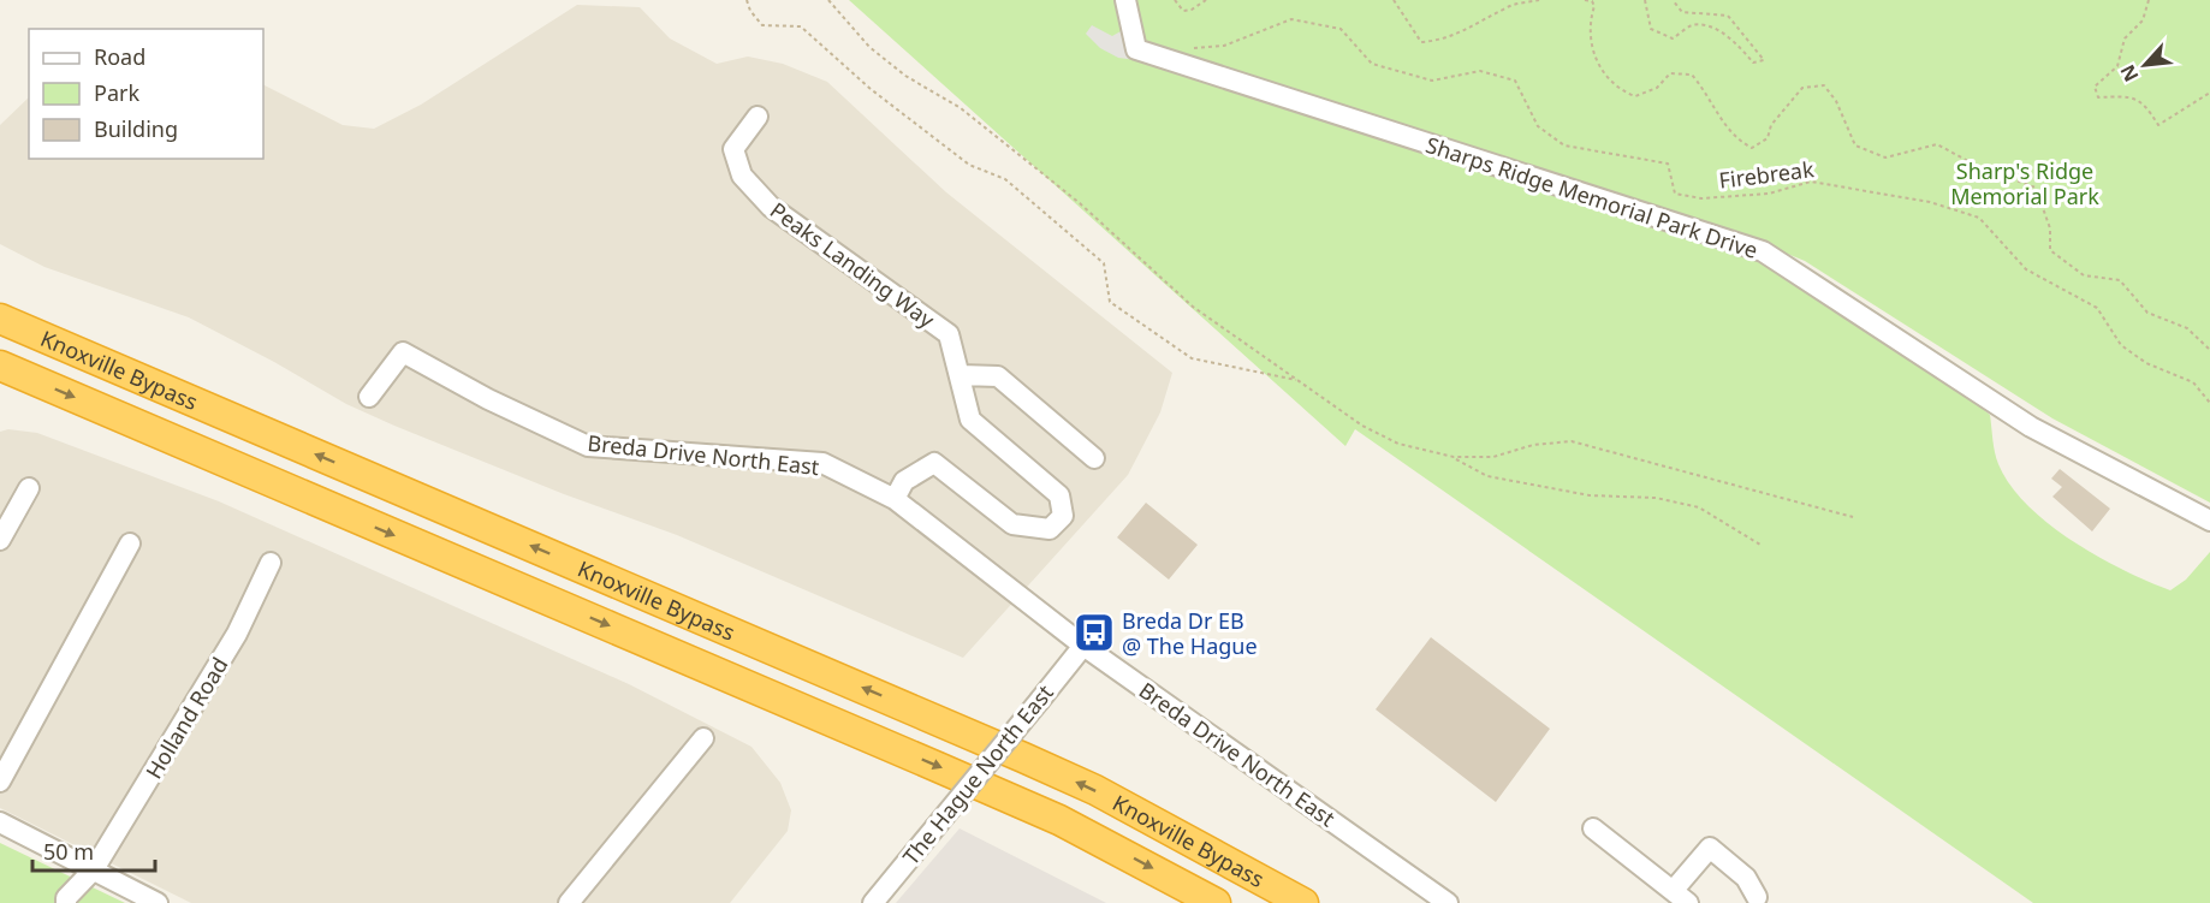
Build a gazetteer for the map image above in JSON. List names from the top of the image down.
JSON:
{
  "streets": {
    "highway": ["Knoxville Bypass"],
    "street": [
      "Sharps Ridge Memorial Park Drive",
      "Peaks Landing Way",
      "Breda Drive North East",
      "Holland Road",
      "The Hague North East"
    ],
    "path": ["Firebreak"]
  },
  "crossings": [
    ["Firebreak", "Sharps Ridge Memorial Park Drive"],
    ["Peaks Landing Way", "Breda Drive North East"],
    ["Breda Drive North East", "The Hague North East"]
  ],
  "parks": ["Sharp's Ridge Memorial Park"],
  "places": {
    "bus stop": ["Breda Dr EB @ The Hague"]
  },
  "legend": ["Road", "Park", "Building"],
  "scale_bar": "50 m",
  "north": "bottom left"
}
